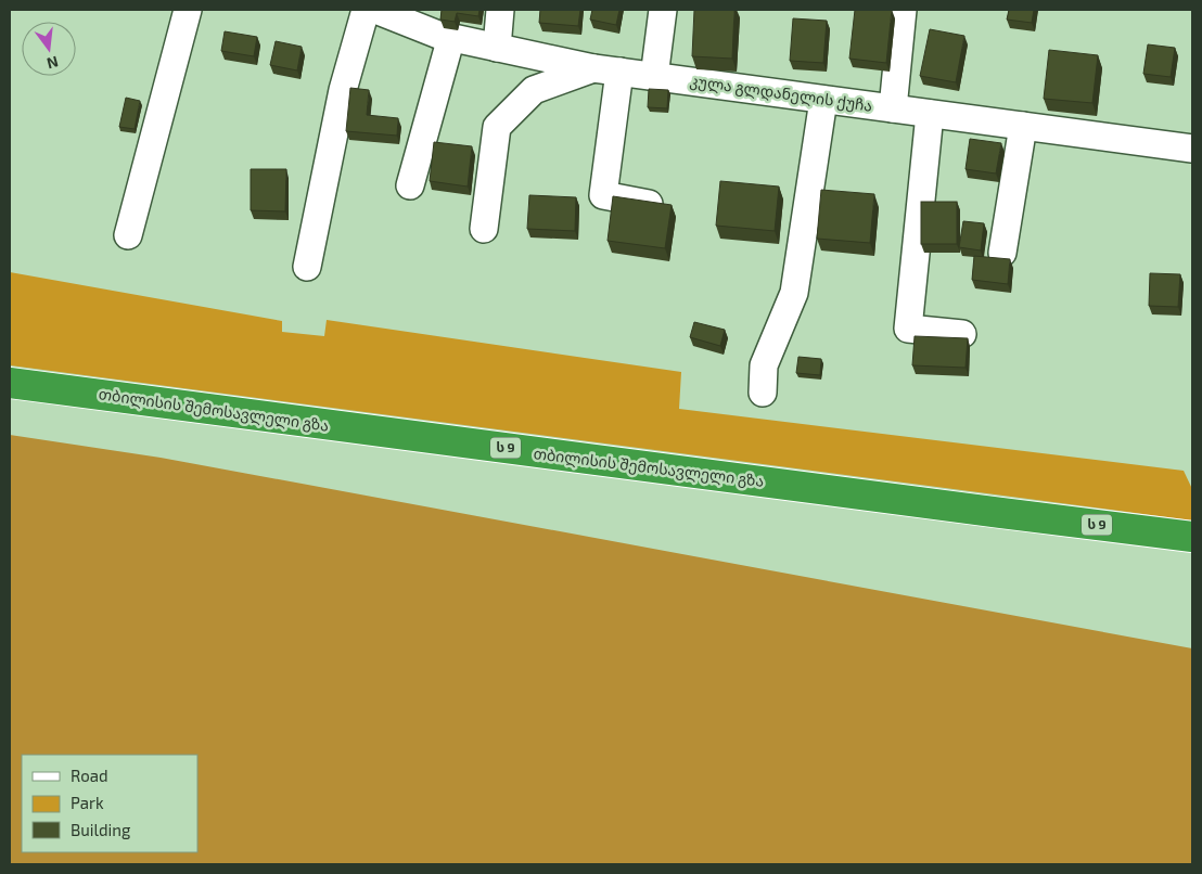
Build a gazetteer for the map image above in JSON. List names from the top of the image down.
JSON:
{
  "streets": {
    "highway": ["თბილისის შემოსავლელი გზა", "ს 9"],
    "street": ["კულა გლდანელის ქუჩა"]
  },
  "legend": ["Road", "Park", "Building"],
  "north": "bottom"
}
